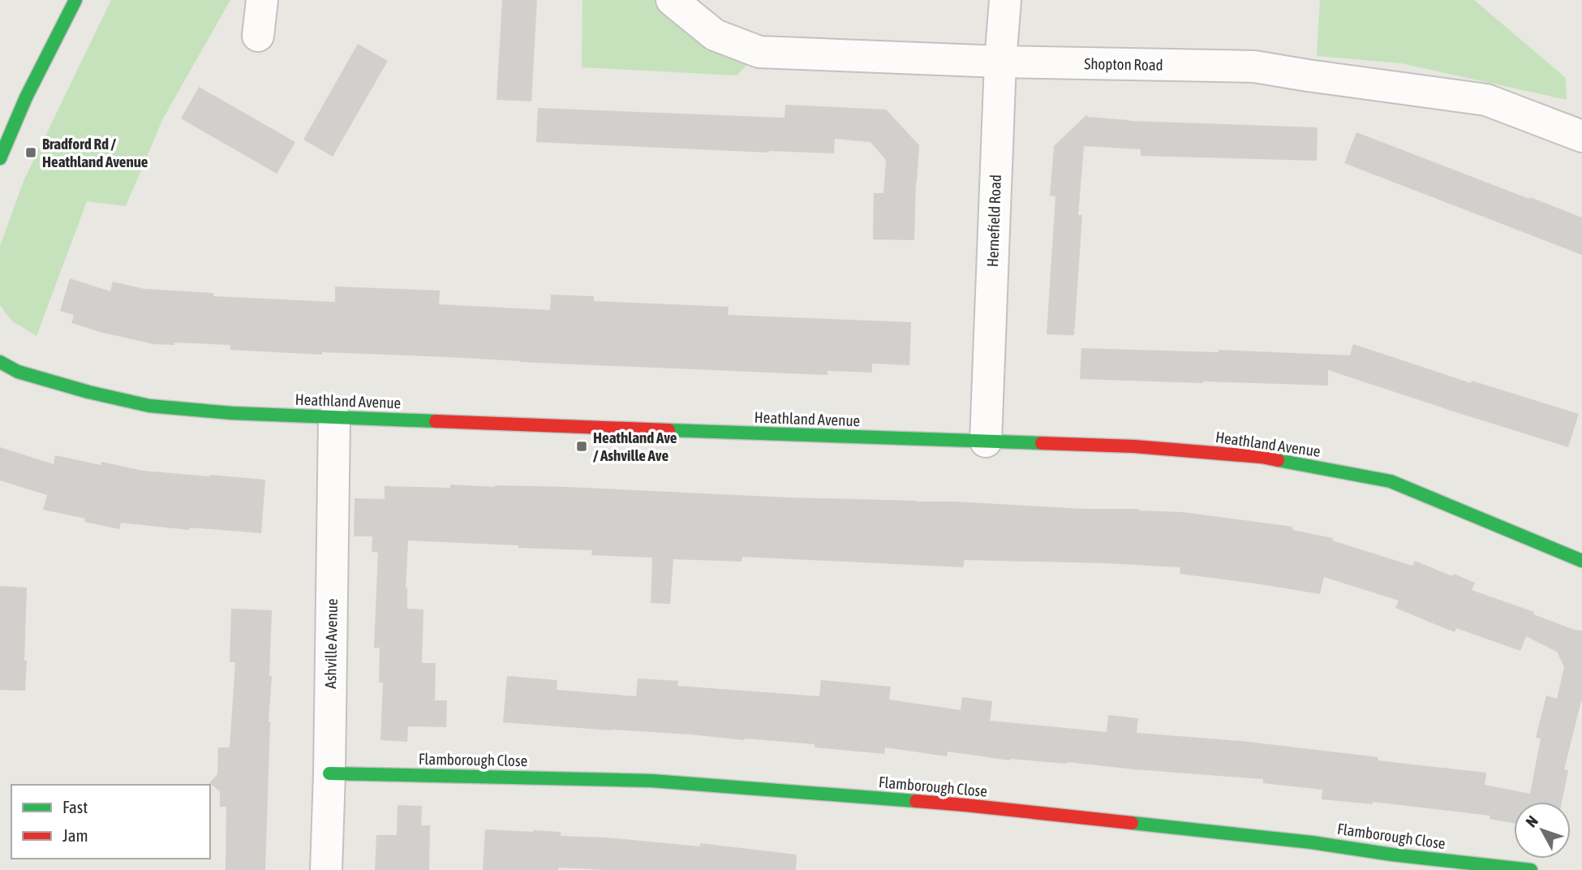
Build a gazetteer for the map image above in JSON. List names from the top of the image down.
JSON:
{
  "streets": {
    "street": [
      "Shopton Road",
      "Hernefield Road",
      "Heathland Avenue",
      "Ashville Avenue",
      "Flamborough Close"
    ]
  },
  "crossings": [
    ["Shopton Road", "Hernefield Road"],
    ["Hernefield Road", "Heathland Avenue"],
    ["Heathland Avenue", "Ashville Avenue"],
    ["Ashville Avenue", "Flamborough Close"]
  ],
  "places": {
    "transit": ["Bradford Rd / Heathland Avenue", "Heathland Ave / Ashville Ave"]
  },
  "legend": ["Fast", "Jam"],
  "north": "top left"
}
